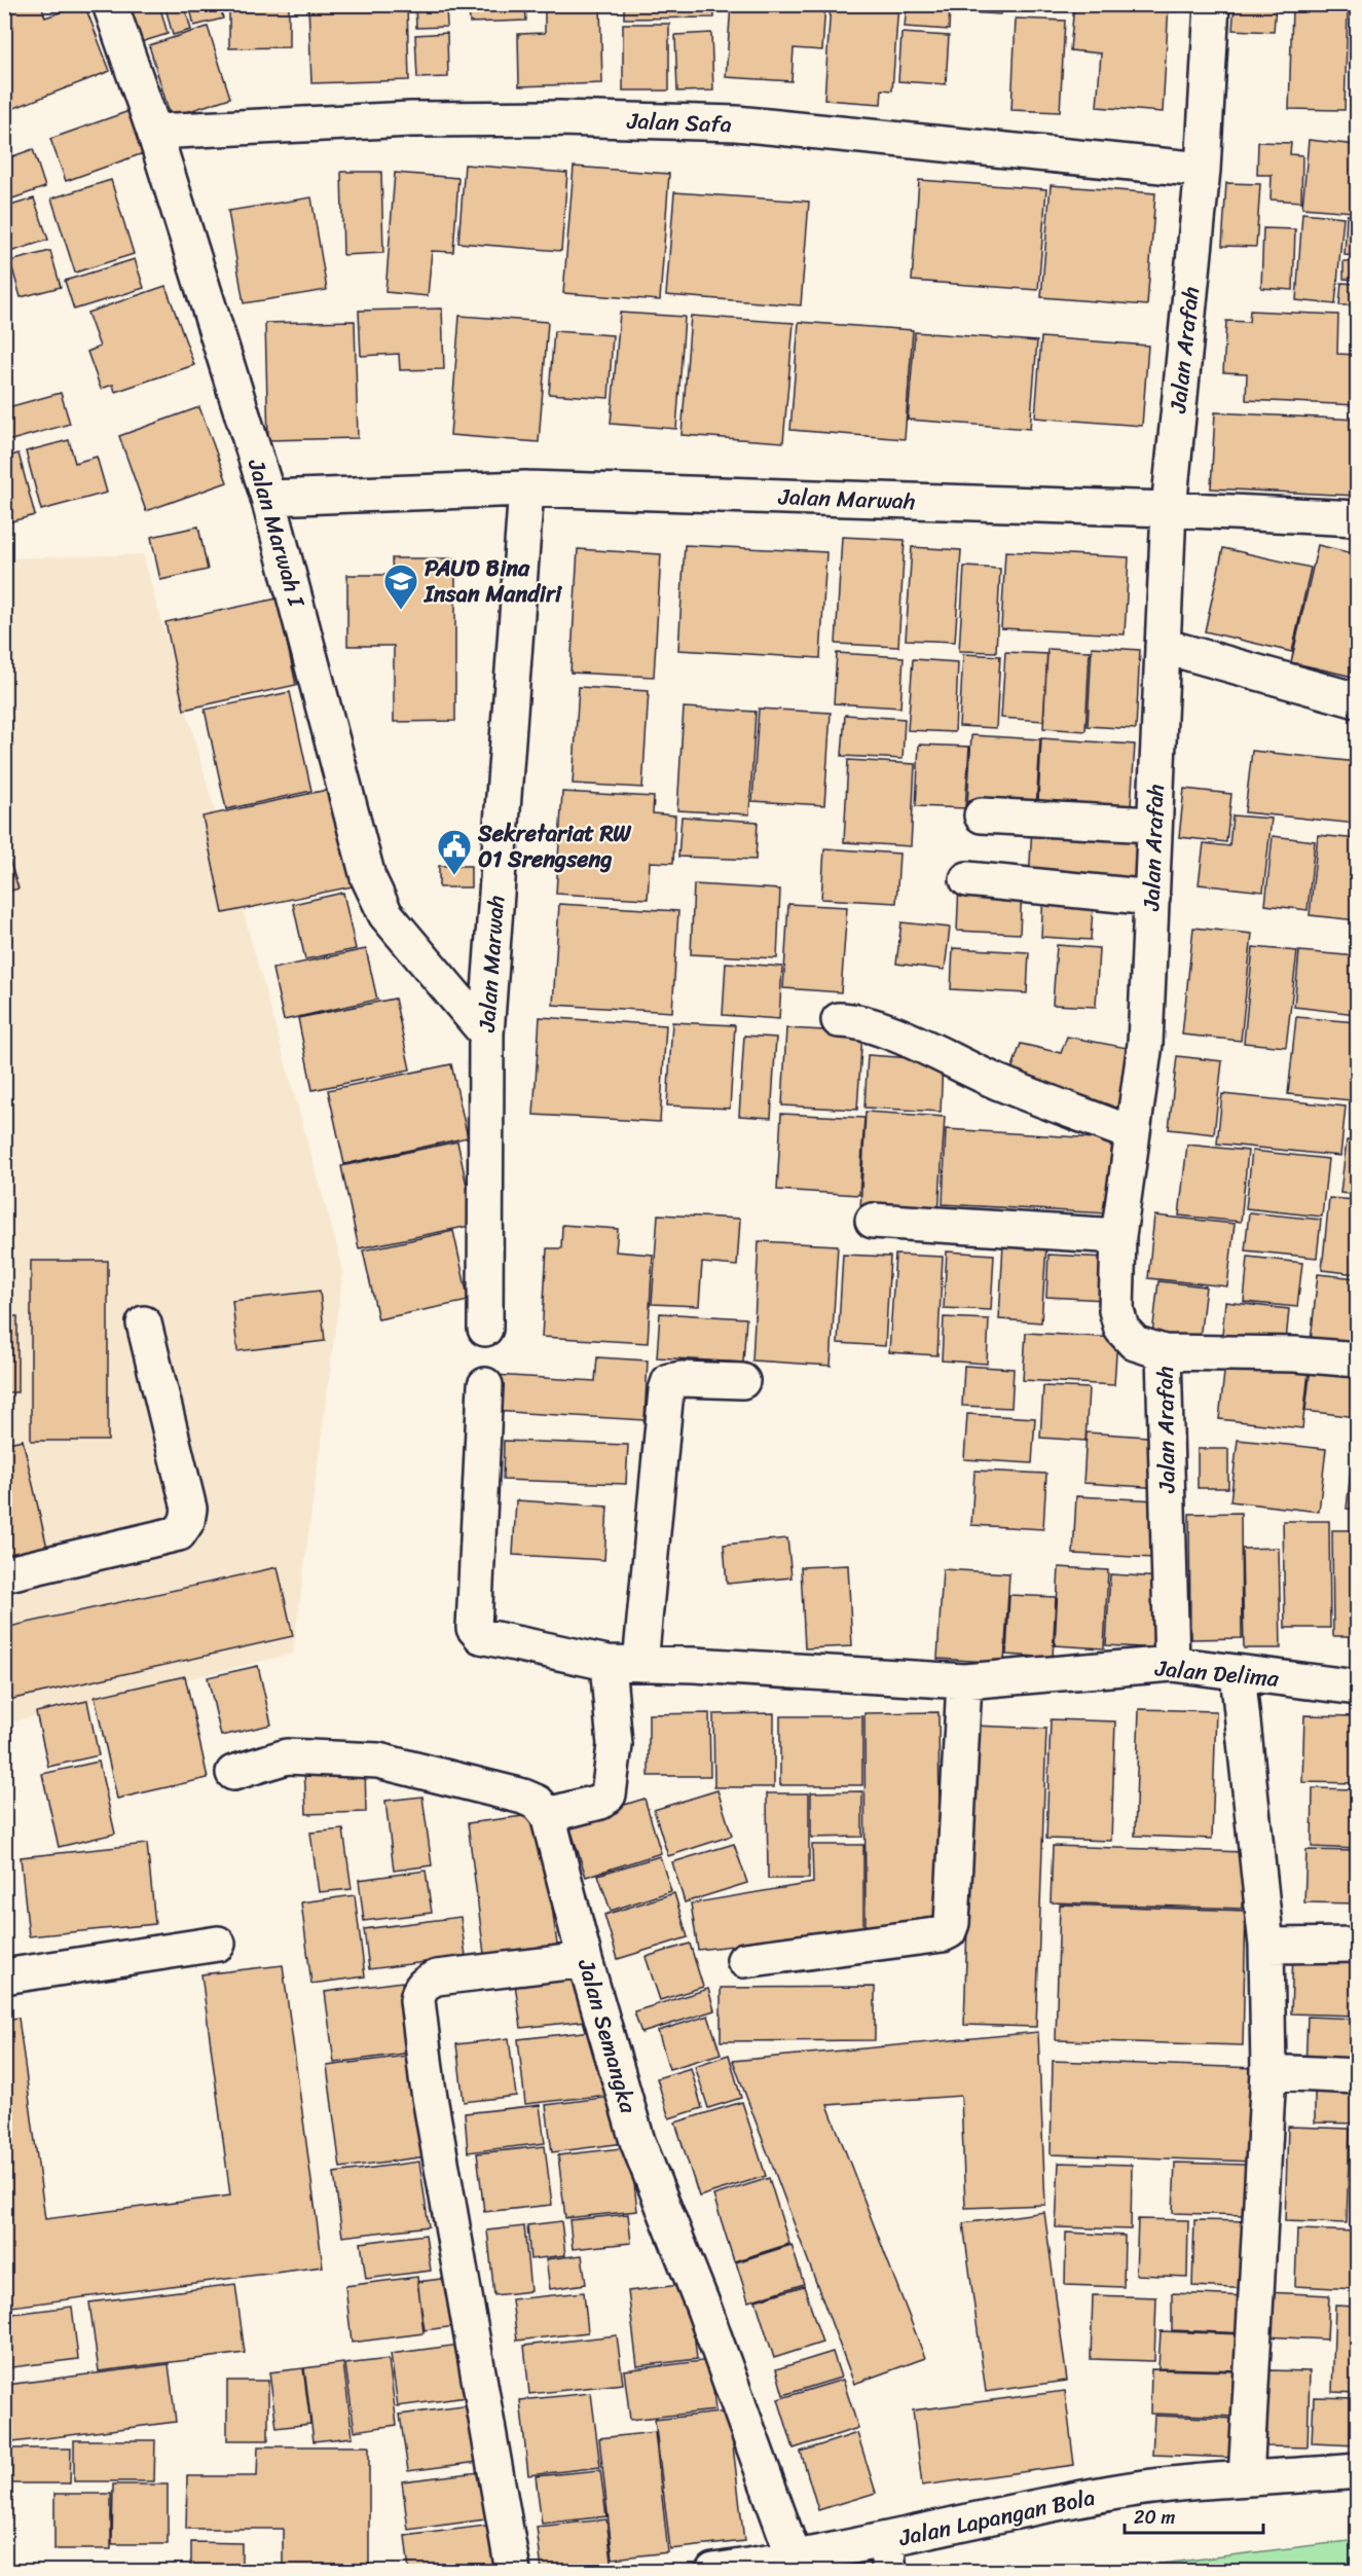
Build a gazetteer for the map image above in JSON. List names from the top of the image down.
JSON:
{
  "streets": {
    "street": [
      "Jalan Safa",
      "Jalan Arafah",
      "Jalan Marwah",
      "Jalan Marwah I",
      "Jalan Delima",
      "Jalan Semangka",
      "Jalan Lapangan Bola"
    ]
  },
  "crossings": [
    ["Jalan Safa", "Jalan Arafah"],
    ["Jalan Safa", "Jalan Marwah I"],
    ["Jalan Arafah", "Jalan Marwah"],
    ["Jalan Arafah", "Jalan Delima"],
    ["Jalan Marwah", "Jalan Marwah I"],
    ["Jalan Semangka", "Jalan Lapangan Bola"]
  ],
  "places": {
    "school or university": ["PAUD Bina Insan Mandiri"],
    "public building": ["Sekretariat RW 01 Srengseng"]
  },
  "scale_bar": "20 m"
}
